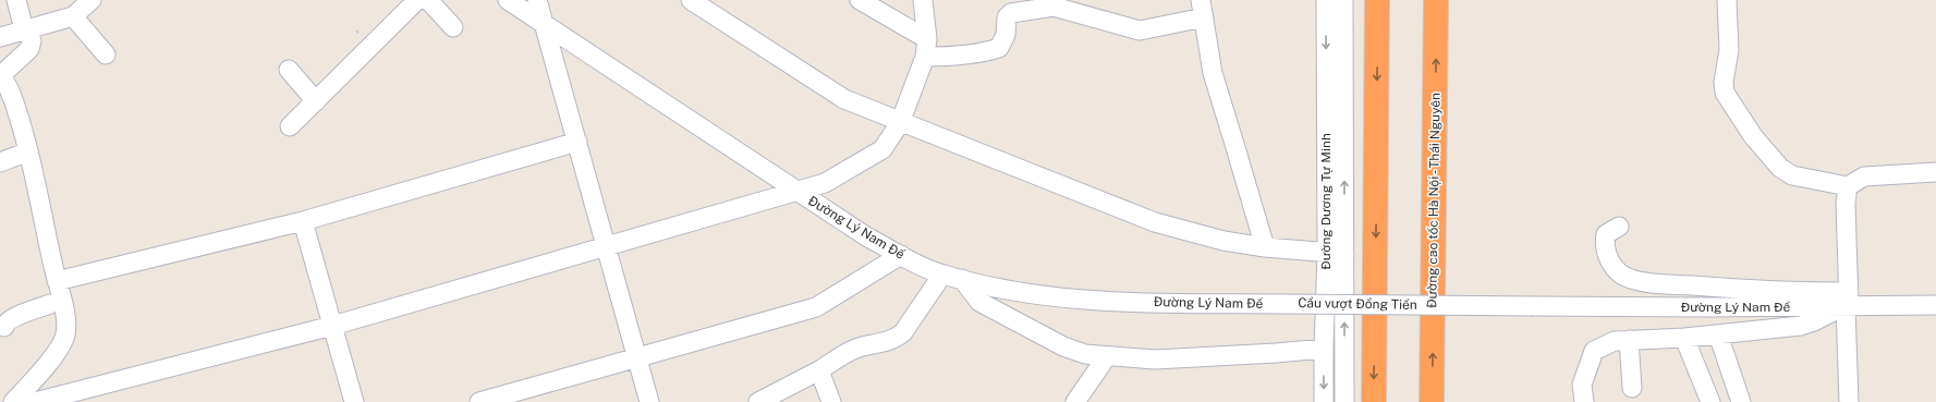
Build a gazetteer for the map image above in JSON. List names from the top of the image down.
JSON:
{
  "streets": {
    "highway": ["Đường cao tốc Hà Nội - Thái Nguyên"],
    "street": ["Đường Dương Tự Minh", "Đường Lý Nam Đế", "Cầu vượt Đồng Tiến"]
  },
  "crossings": [
    ["Đường Lý Nam Đế", "Cầu vượt Đồng Tiến"]
  ]
}
